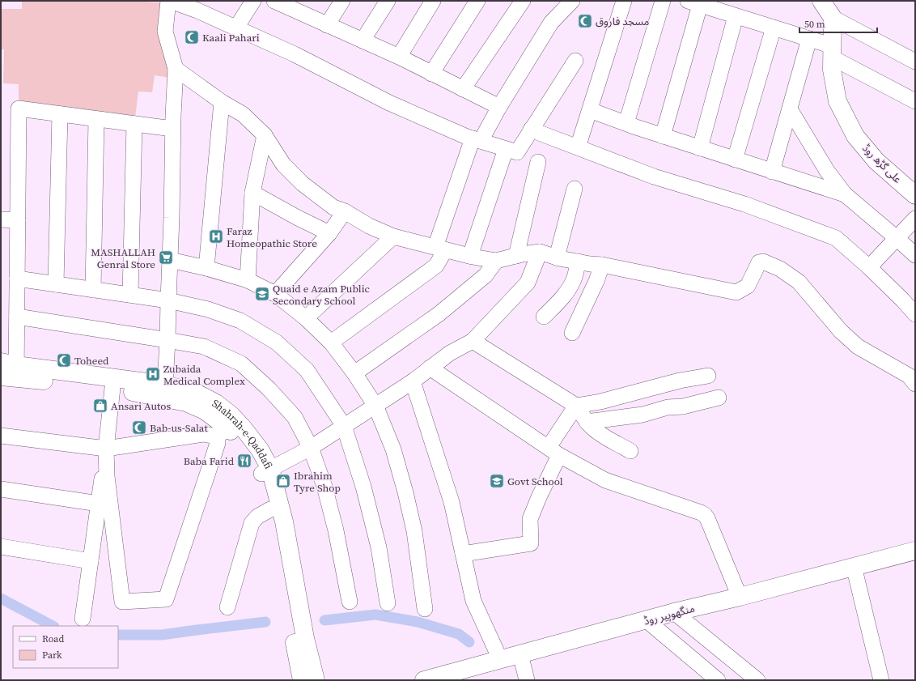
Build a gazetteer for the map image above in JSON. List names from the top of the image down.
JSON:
{
  "streets": {
    "main road": ["علی گڑھ روڈ", "Shahrah-e-Qaddafi", "منگھوپیر روڈ"]
  },
  "places": {
    "mosque": [
      "مسجد فاروق",
      "Kaali Pahari",
      "Toheed",
      "Bab-us-Salat"
    ],
    "hospital": ["Faraz Homeopathic Store", "Zubaida Medical Complex"],
    "supermarket": ["MASHALLAH Genral Store"],
    "school or university": ["Quaid e Azam Public Secondary School", "Govt School"],
    "shop": ["Ansari Autos", "Ibrahim Tyre Shop"],
    "restaurant": ["Baba Farid"]
  },
  "legend": ["Road", "Park"],
  "scale_bar": "50 m"
}
